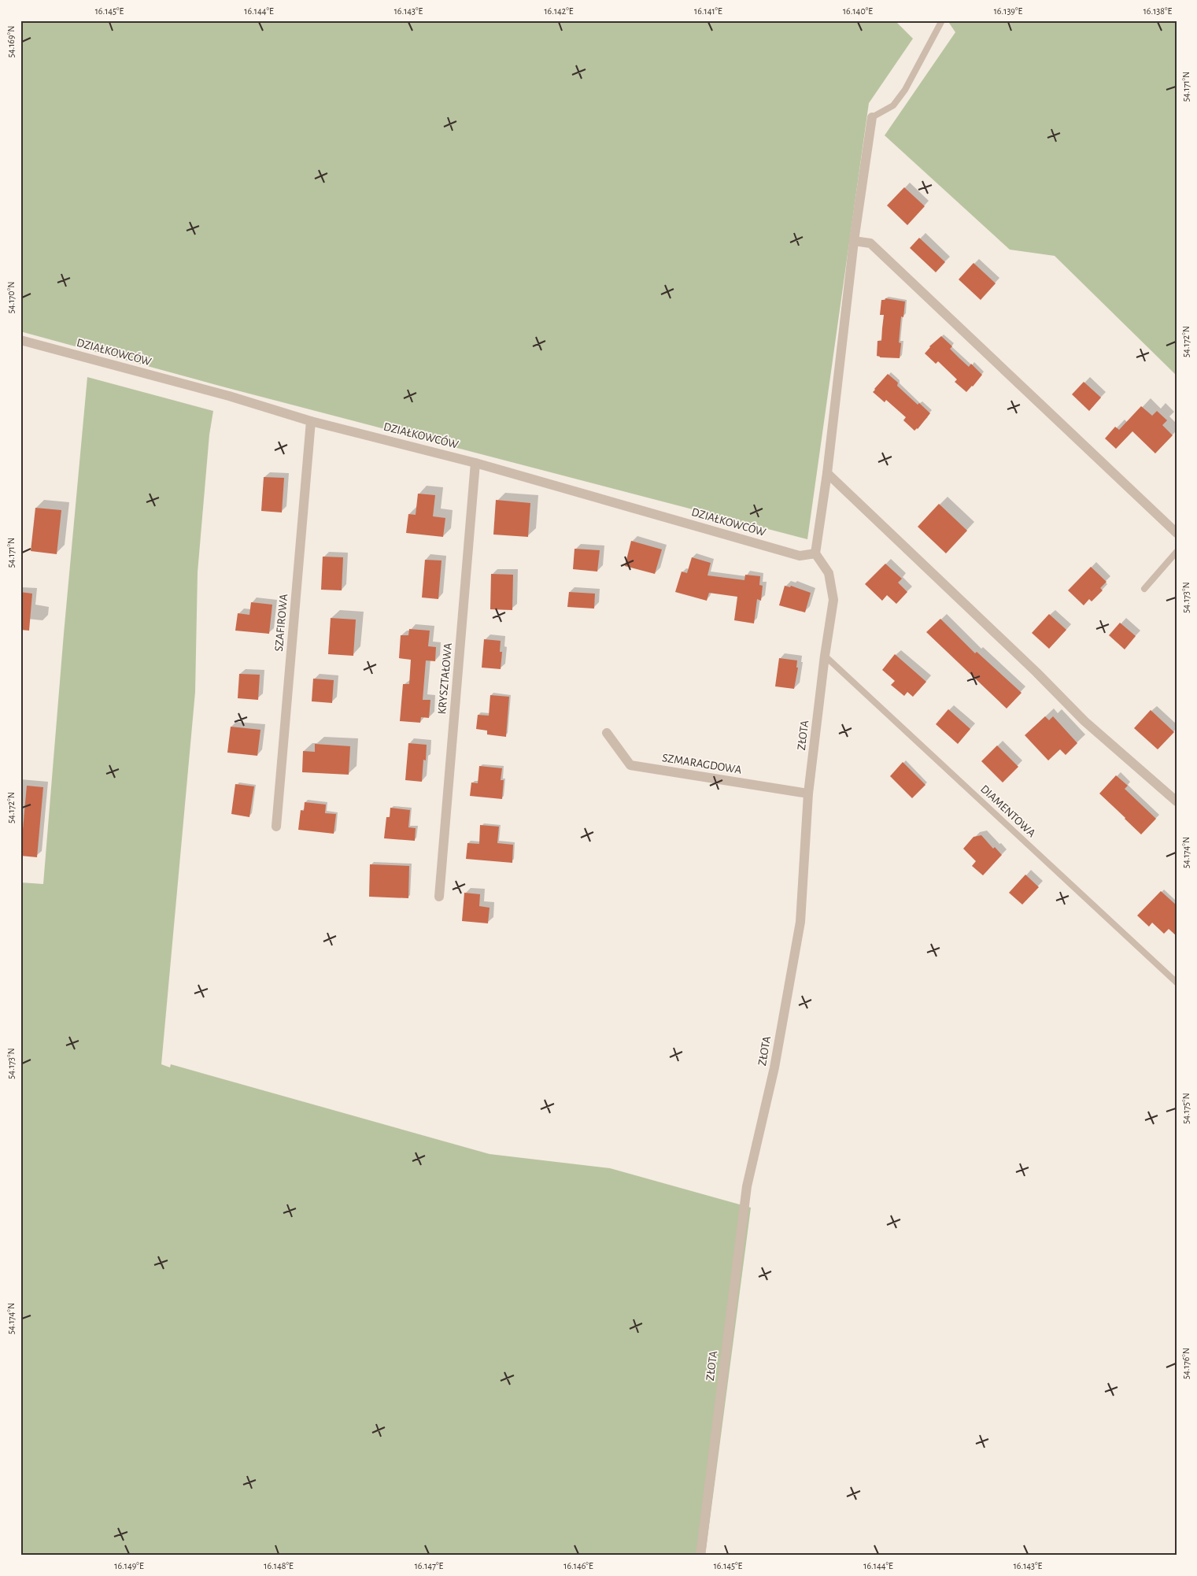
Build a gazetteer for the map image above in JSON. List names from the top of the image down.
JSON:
{
  "streets": {
    "street": [
      "DZIAŁKOWCÓW",
      "SZAFIROWA",
      "KRYSZTAŁOWA",
      "ZŁOTA",
      "SZMARAGDOWA"
    ],
    "lane": ["DIAMENTOWA"]
  },
  "crossings": [
    ["DZIAŁKOWCÓW", "SZAFIROWA"],
    ["DZIAŁKOWCÓW", "KRYSZTAŁOWA"],
    ["DZIAŁKOWCÓW", "ZŁOTA"],
    ["ZŁOTA", "SZMARAGDOWA"],
    ["ZŁOTA", "DIAMENTOWA"]
  ],
  "coordinates": [
    "16.145°E",
    "16.144°E",
    "16.143°E",
    "16.142°E",
    "16.141°E",
    "16.140°E",
    "16.139°E",
    "16.138°E",
    "54.169°N",
    "54.171°N",
    "54.170°N",
    "54.172°N",
    "54.173°N",
    "54.174°N",
    "54.175°N",
    "54.176°N",
    "16.149°E",
    "16.148°E",
    "16.147°E",
    "16.146°E"
  ]
}
